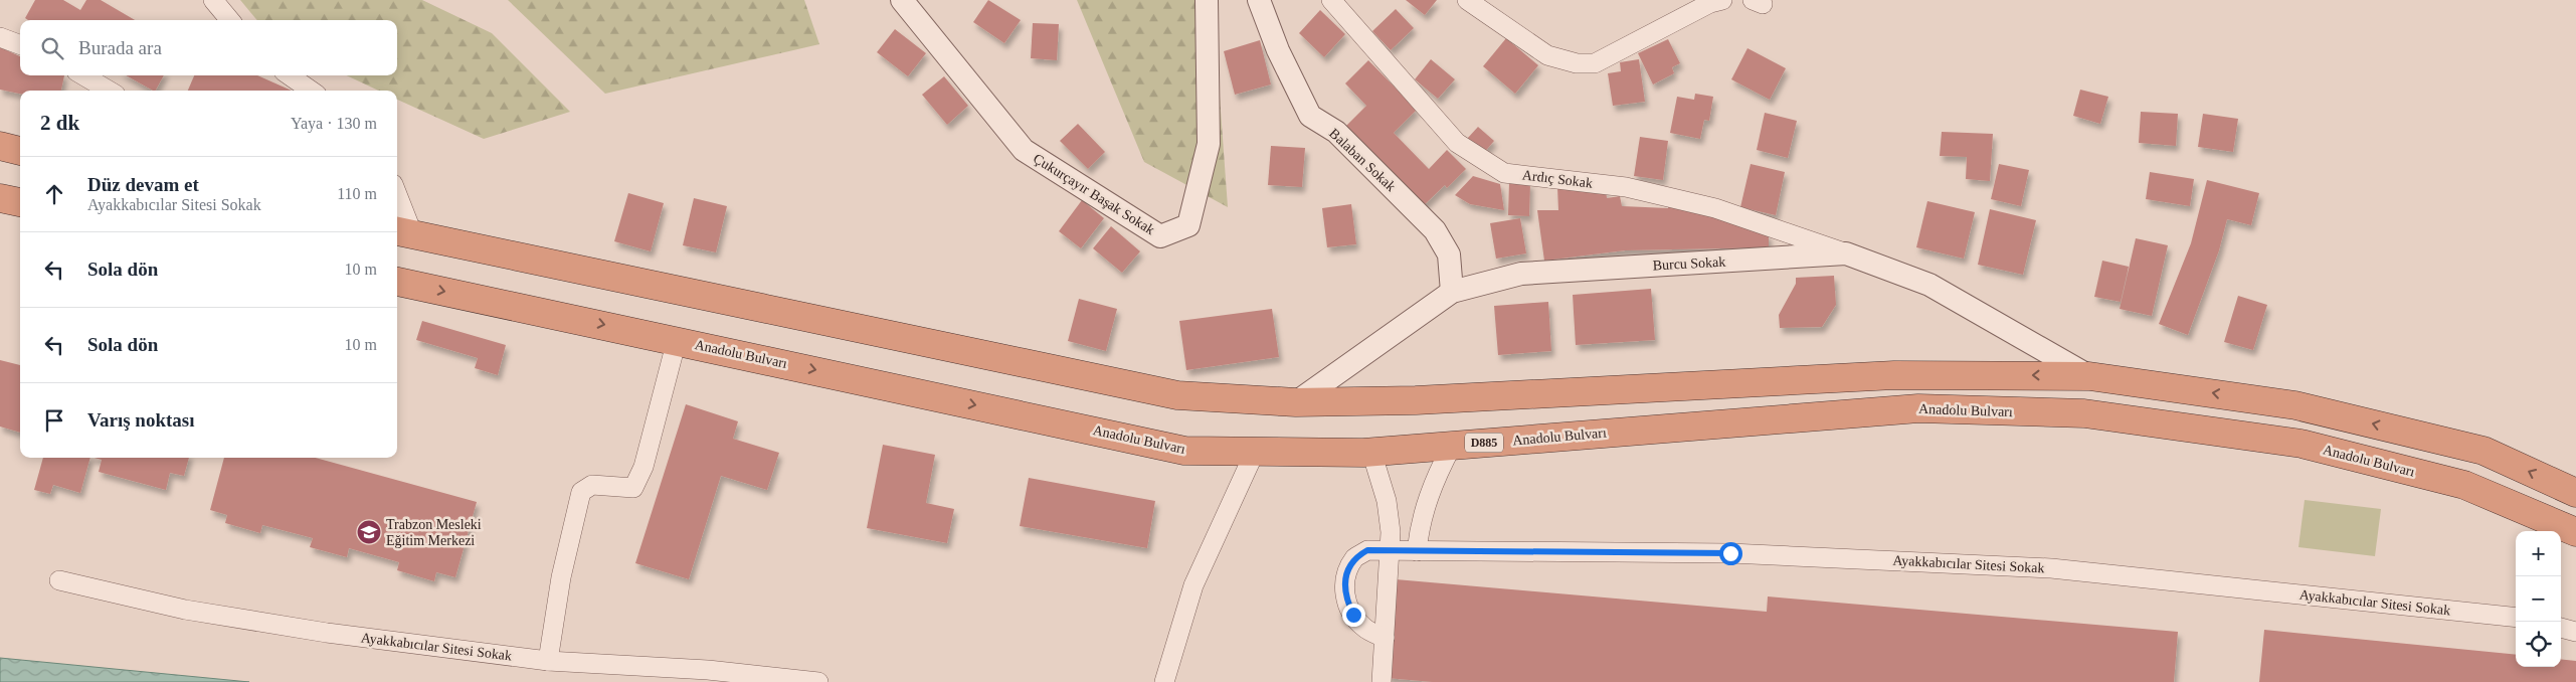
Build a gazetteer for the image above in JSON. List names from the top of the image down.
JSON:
{
  "streets": {
    "highway": ["Anadolu Bulvarı", "D885"],
    "street": [
      "Balaban Sokak",
      "Ardıç Sokak",
      "Çukurçayır Başak Sokak",
      "Burcu Sokak",
      "Ayakkabıcılar Sitesi Sokak"
    ]
  },
  "crossings": [
    ["Balaban Sokak", "Burcu Sokak"],
    ["Ardıç Sokak", "Burcu Sokak"]
  ],
  "places": {
    "school or university": ["Trabzon Mesleki Eğitim Merkezi"]
  },
  "page": {
    "search": "Burada ara",
    "heading": ["2 dk", "Yaya · 130 m"],
    "list": [
      ["Düz devam et", "Ayakkabıcılar Sitesi Sokak", "110 m"],
      ["Sola dön", "10 m"],
      ["Sola dön", "10 m"],
      "Varış noktası"
    ],
    "map_buttons": ["+", "−"]
  }
}
